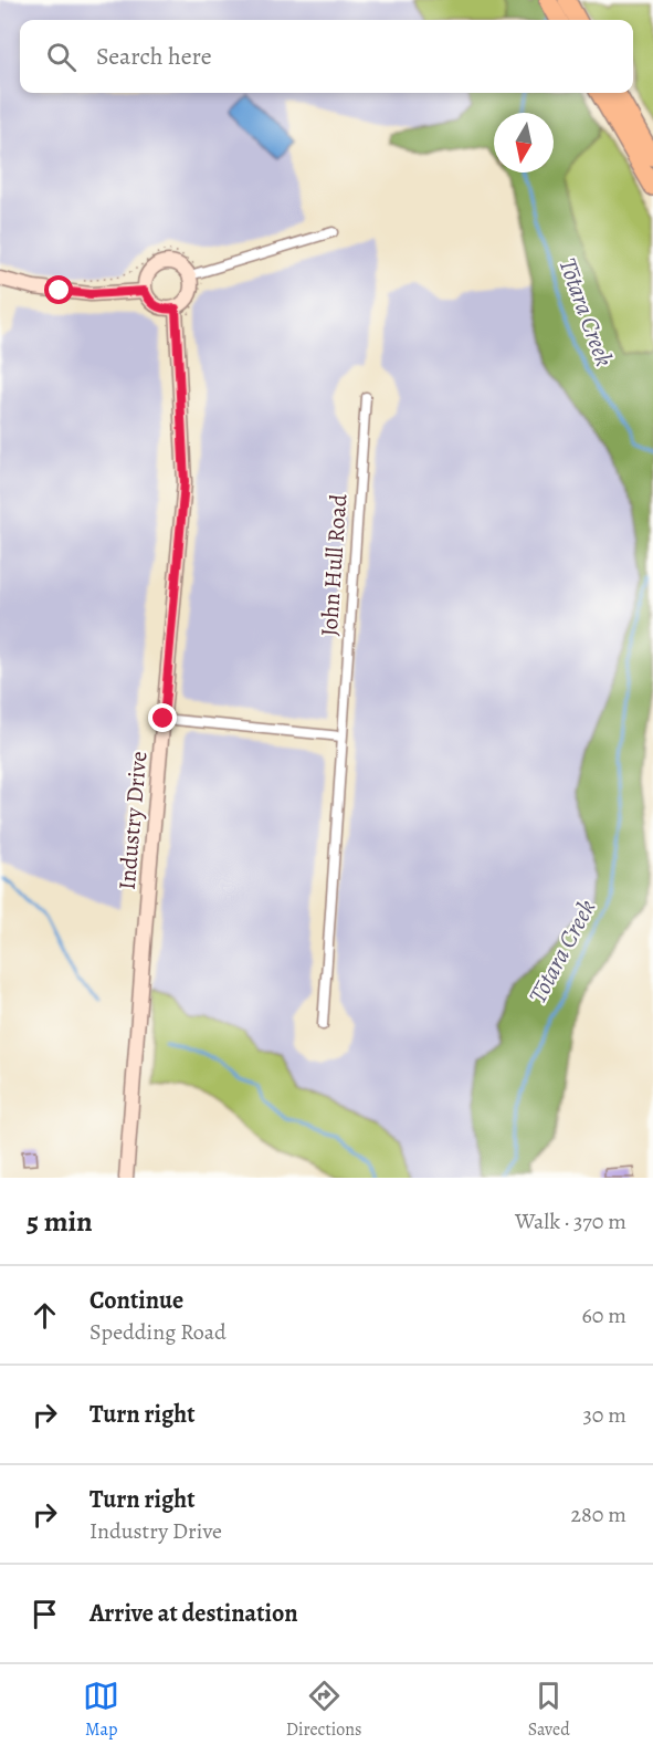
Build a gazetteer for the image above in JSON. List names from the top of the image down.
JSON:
{
  "streets": {
    "street": ["John Hull Road", "Industry Drive"]
  },
  "water": ["Tōtara Creek"],
  "north": "bottom",
  "page": {
    "search": "Search here",
    "heading": ["5 min", "Walk · 370 m"],
    "list": [
      ["Continue", "Spedding Road", "60 m"],
      ["Turn right", "30 m"],
      ["Turn right", "Industry Drive", "280 m"],
      "Arrive at destination"
    ],
    "nav": ["Map", "Directions", "Saved"]
  }
}
